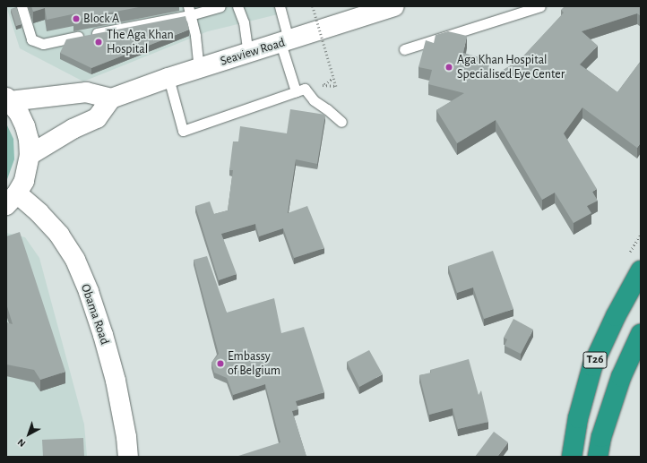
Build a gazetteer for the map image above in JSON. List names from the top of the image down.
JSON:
{
  "streets": {
    "highway": ["T26"],
    "main road": ["Seaview Road", "Obama Road"]
  },
  "places": [
    "Block A",
    "The Aga Khan Hospital",
    "Aga Khan Hospital Specialised Eye Center",
    "Embassy of Belgium"
  ],
  "north": "bottom left"
}
